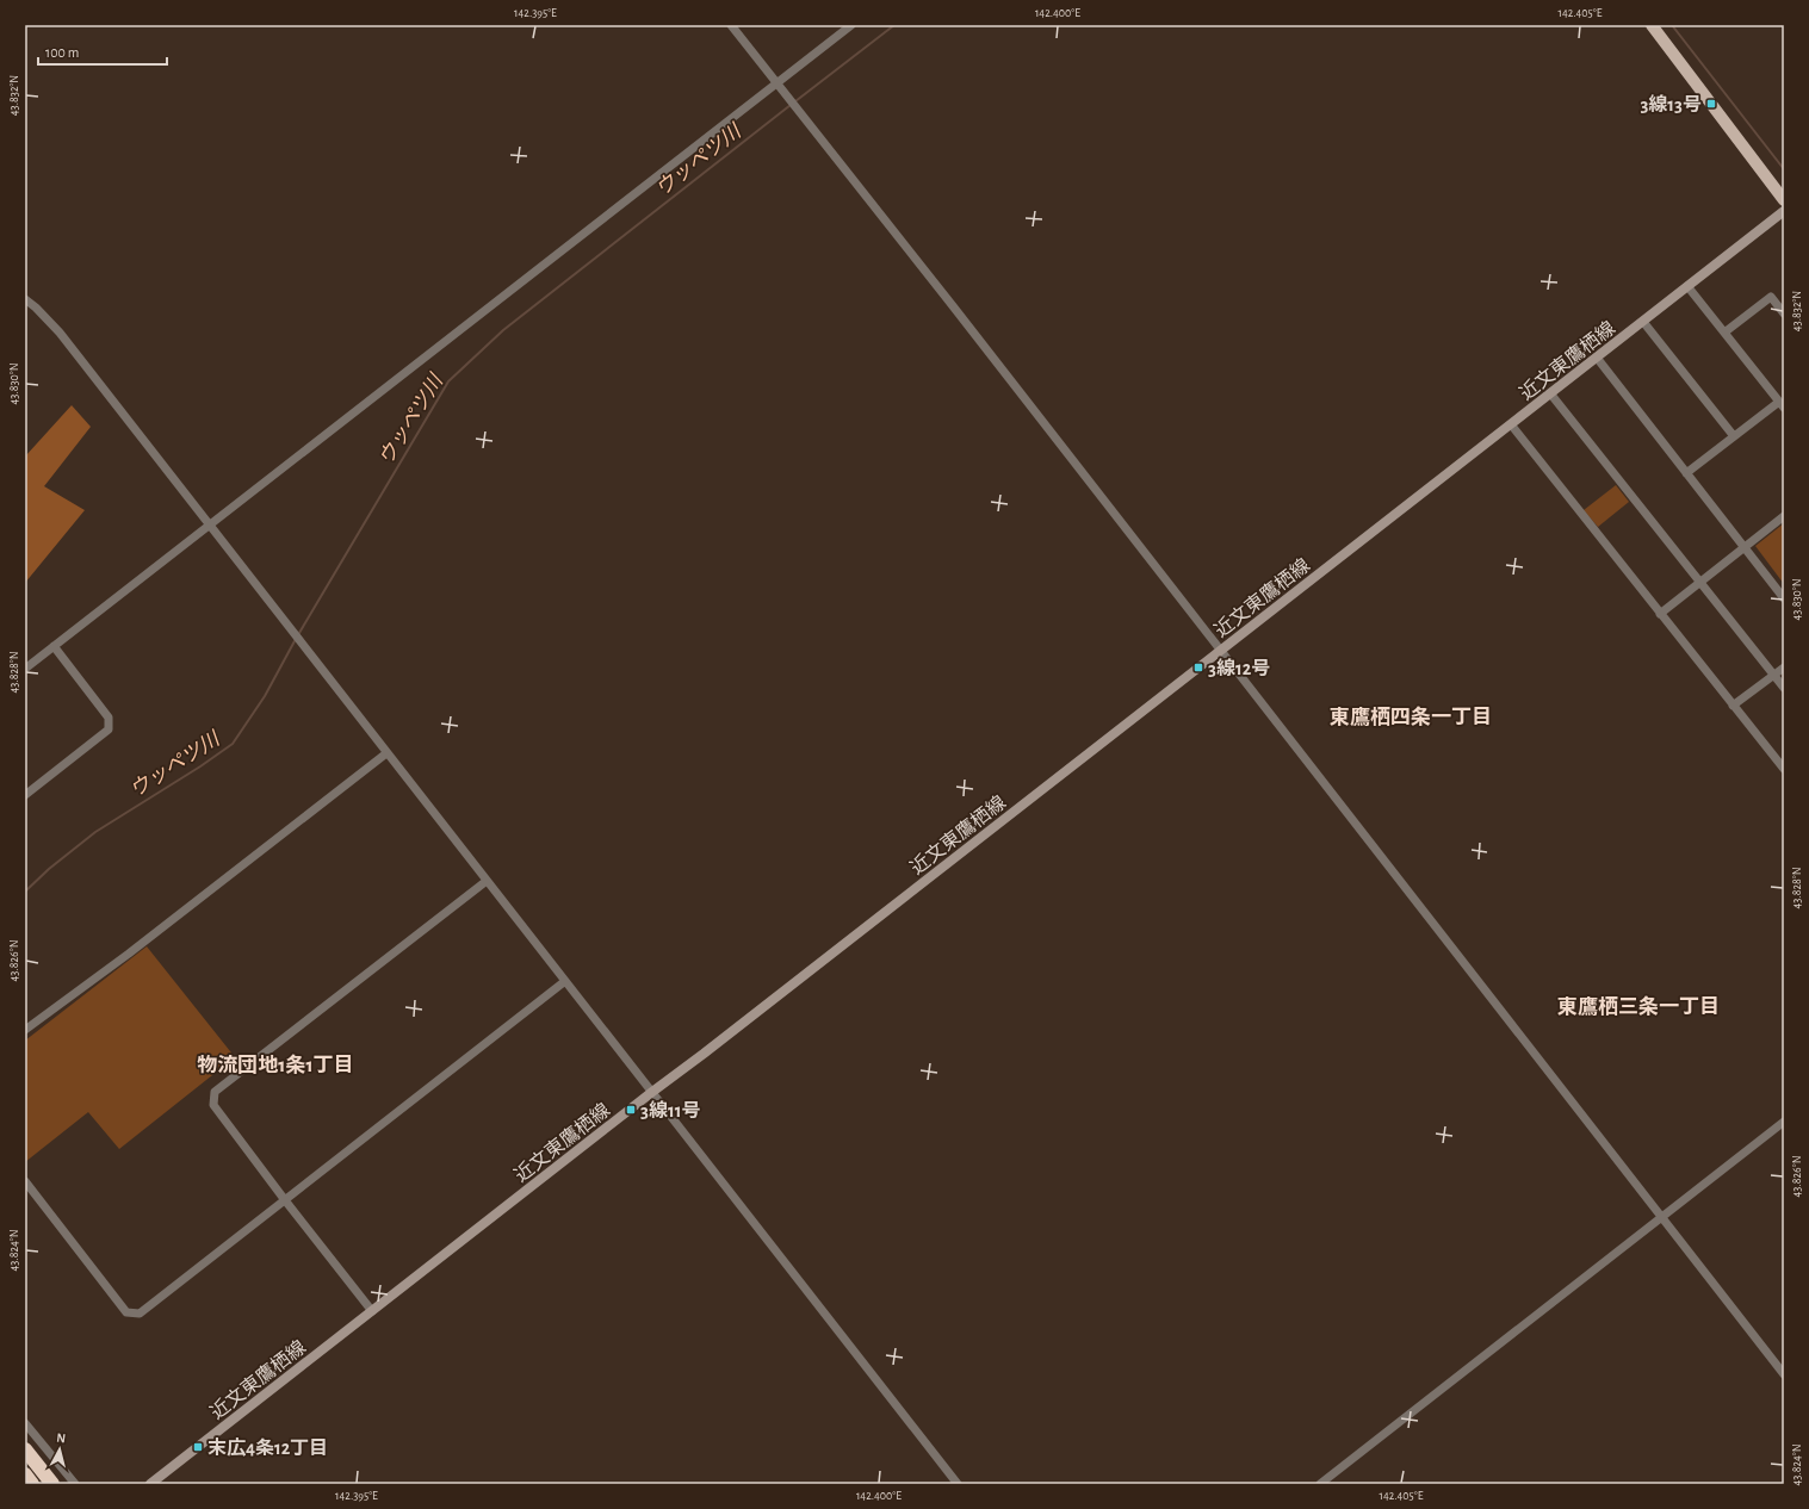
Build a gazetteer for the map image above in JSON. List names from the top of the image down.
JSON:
{
  "streets": {
    "street": ["近文東鷹栖線"]
  },
  "districts": ["東鷹栖四条一丁目", "東鷹栖三条一丁目", "物流団地1条1丁目"],
  "water": ["ウッペツ川"],
  "places": {
    "transit": [
      "3線13号",
      "3線12号",
      "3線11号",
      "末広4条12丁目"
    ]
  },
  "scale_bar": "100 m",
  "north": "top",
  "coordinates": [
    "142.395°E",
    "142.400°E",
    "142.405°E",
    "43.832°N",
    "43.830°N",
    "43.828°N",
    "43.826°N",
    "43.824°N"
  ]
}
